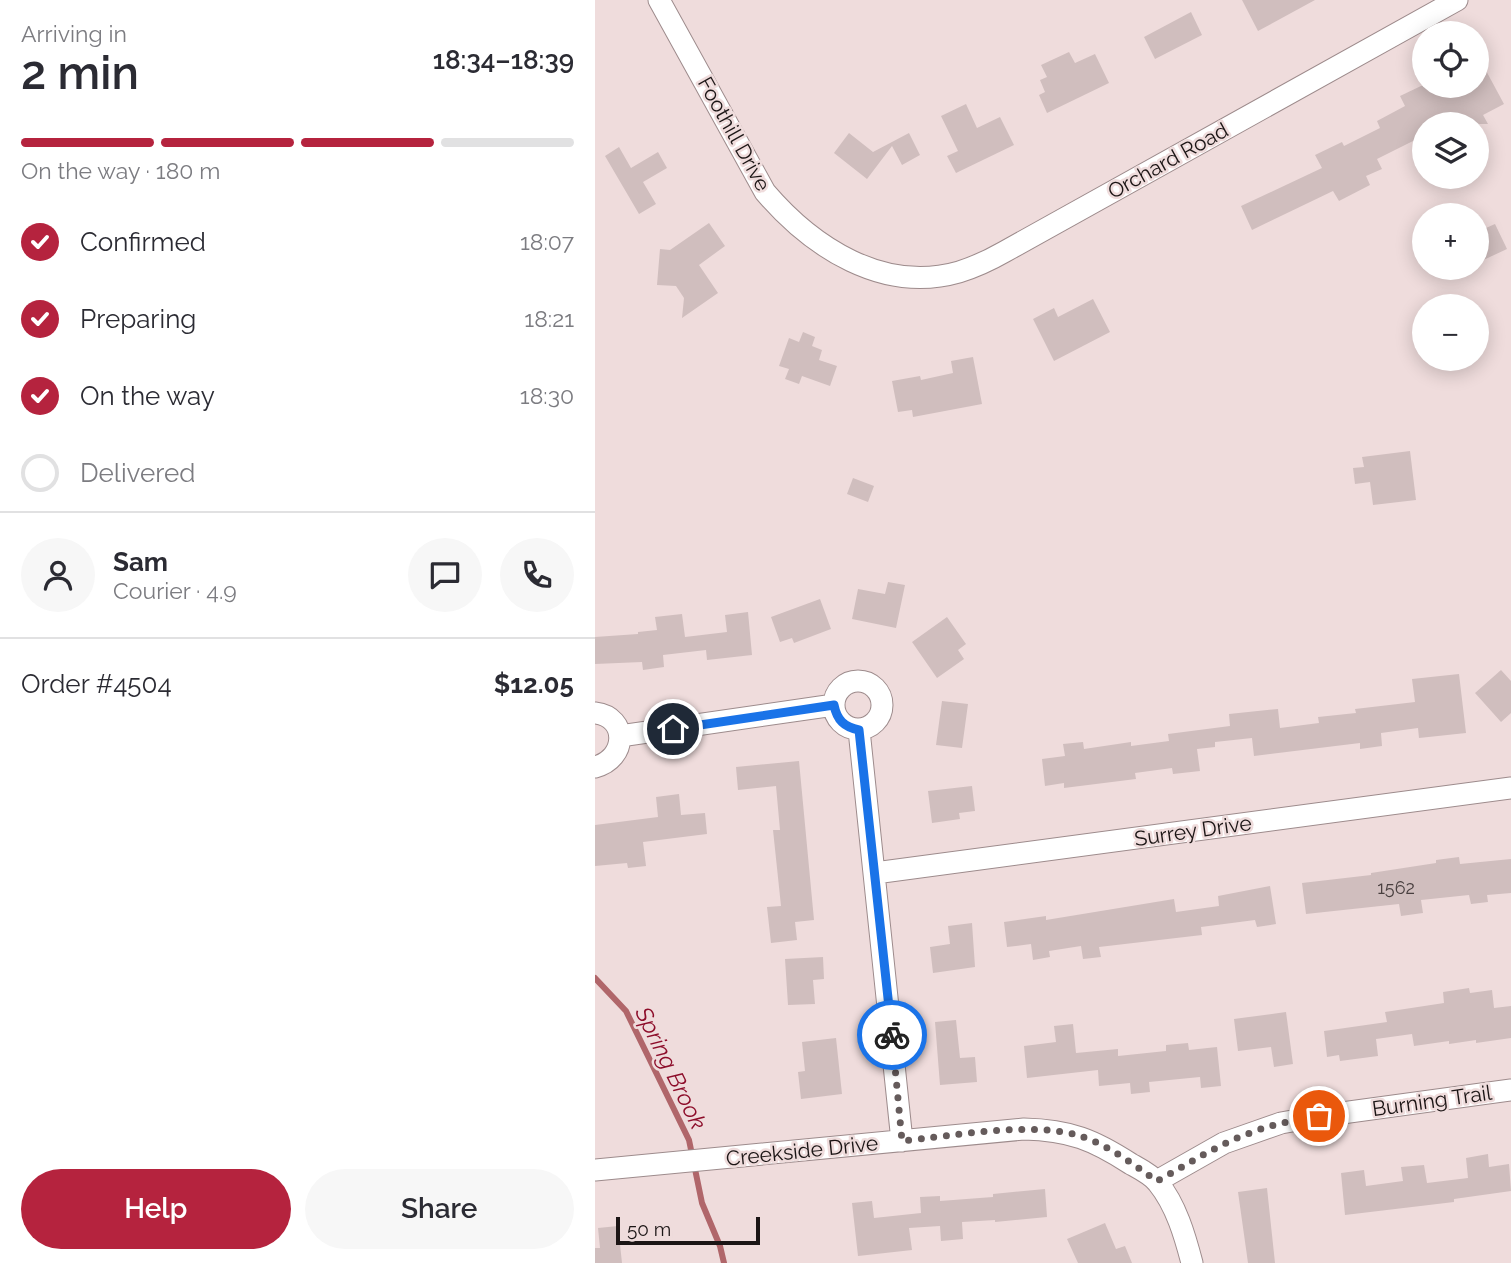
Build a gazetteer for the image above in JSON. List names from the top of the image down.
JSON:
{
  "streets": {
    "street": [
      "Foothill Drive",
      "Orchard Road",
      "Surrey Drive",
      "Burning Trail",
      "Creekside Drive"
    ]
  },
  "crossings": [
    ["Foothill Drive", "Orchard Road"],
    ["Burning Trail", "Creekside Drive"]
  ],
  "water": ["Spring Brook"],
  "house_numbers": ["1562"],
  "scale_bar": "50 m",
  "page": {
    "heading": ["2 min", "Arriving in", "18:34–18:39"],
    "panel": [
      "Sam",
      "Courier · 4.9",
      "Order #4504",
      "$12.05"
    ],
    "map_buttons": ["+", "−"],
    "bar": "On the way · 180 m",
    "list": [
      ["Confirmed", "18:07"],
      ["Preparing", "18:21"],
      ["On the way", "18:30"],
      "Delivered"
    ],
    "buttons": ["Help", "Share"],
    "scale": "50 m"
  }
}
